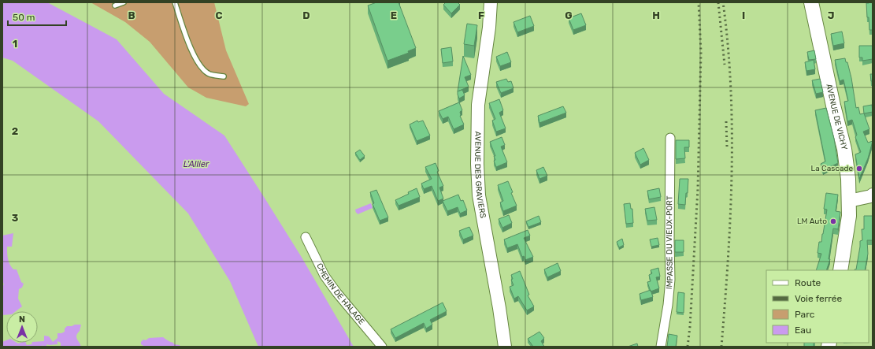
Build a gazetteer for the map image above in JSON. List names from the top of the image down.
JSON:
{
  "streets": {
    "main road": ["AVENUE DE VICHY"],
    "street": ["AVENUE DES GRAVIERS", "IMPASSE DU VIEUX-PORT", "CHEMIN DE HALAGE"]
  },
  "water": ["L'Allier"],
  "places": ["La Cascade", "LM Auto"],
  "legend": [
    "Route",
    "Voie ferrée",
    "Parc",
    "Eau"
  ],
  "scale_bar": "50 m",
  "north": "top",
  "grid": {
    "columns": [
      "B",
      "C",
      "D",
      "E",
      "F",
      "G",
      "H",
      "I",
      "J"
    ],
    "rows": ["1", "2", "3"]
  }
}
